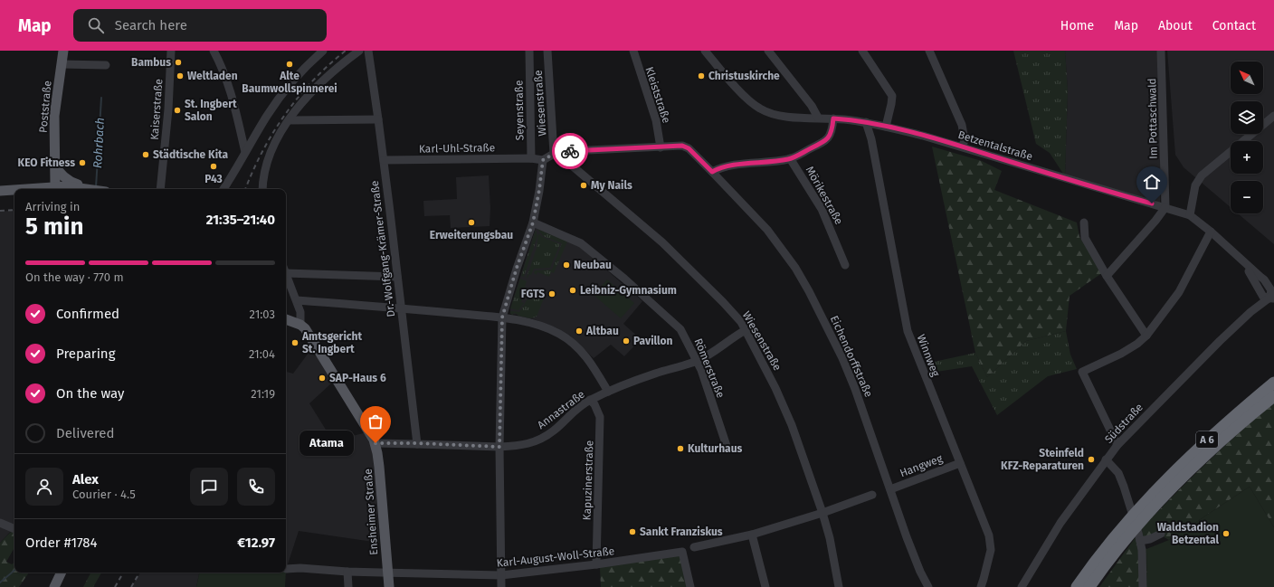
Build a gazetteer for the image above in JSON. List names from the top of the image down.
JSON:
{
  "streets": {
    "highway": ["A 6"],
    "main road": ["Poststraße", "Ensheimer Straße"],
    "street": [
      "Kleiststraße",
      "Wiesenstraße",
      "Kaiserstraße",
      "Seyenstraße",
      "Im Pottaschwald",
      "Betzentalstraße",
      "Karl-Uhl-Straße",
      "Mörikestraße",
      "Dr.-Wolfgang-Krämer-Straße",
      "Winnweg",
      "Eichendorffstraße",
      "Römerstraße",
      "Annastraße",
      "Südstraße",
      "Hangweg",
      "Kapuzinerstraße",
      "Karl-August-Woll-Straße"
    ]
  },
  "crossings": [
    ["Kleiststraße", "Eichendorffstraße"],
    ["Wiesenstraße", "Eichendorffstraße"],
    ["Wiesenstraße", "Annastraße"],
    ["Seyenstraße", "Karl-Uhl-Straße"],
    ["Im Pottaschwald", "Betzentalstraße"],
    ["Betzentalstraße", "Winnweg"],
    ["Betzentalstraße", "Südstraße"],
    ["Karl-Uhl-Straße", "Dr.-Wolfgang-Krämer-Straße"],
    ["Dr.-Wolfgang-Krämer-Straße", "Annastraße"],
    ["Winnweg", "Hangweg"],
    ["Eichendorffstraße", "Hangweg"],
    ["Römerstraße", "Annastraße"],
    ["Annastraße", "Kapuzinerstraße"],
    ["Annastraße", "Ensheimer Straße"],
    ["Kapuzinerstraße", "Karl-August-Woll-Straße"],
    ["Ensheimer Straße", "Karl-August-Woll-Straße"]
  ],
  "water": ["Rohrbach"],
  "places": [
    "Bambus",
    "Alte Baumwollspinnerei",
    "Weltladen",
    "Christuskirche",
    "St. Ingbert Salon",
    "Städtische Kita",
    "KEO Fitness",
    "P43",
    "My Nails",
    "Erweiterungsbau",
    "Neubau",
    "Leibniz-Gymnasium",
    "FGTS",
    "Altbau",
    "Pavillon",
    "Amtsgericht St. Ingbert",
    "SAP-Haus 6",
    "Atama",
    "Kulturhaus",
    "Steinfeld KFZ-Reparaturen",
    "Sankt Franziskus",
    "Waldstadion Betzental"
  ],
  "north": "top left",
  "page": {
    "header": "Map",
    "search": "Search here",
    "nav": [
      "Home",
      "Map",
      "About",
      "Contact"
    ],
    "map_buttons": ["+", "−"],
    "heading": ["5 min", "Arriving in", "21:35–21:40"],
    "panel": [
      "Alex",
      "Courier · 4.5",
      "Order #1784",
      "€12.97"
    ],
    "bar": "On the way · 770 m",
    "list": [
      ["Confirmed", "21:03"],
      ["Preparing", "21:04"],
      ["On the way", "21:19"],
      "Delivered"
    ],
    "bubble": "Atama"
  }
}
